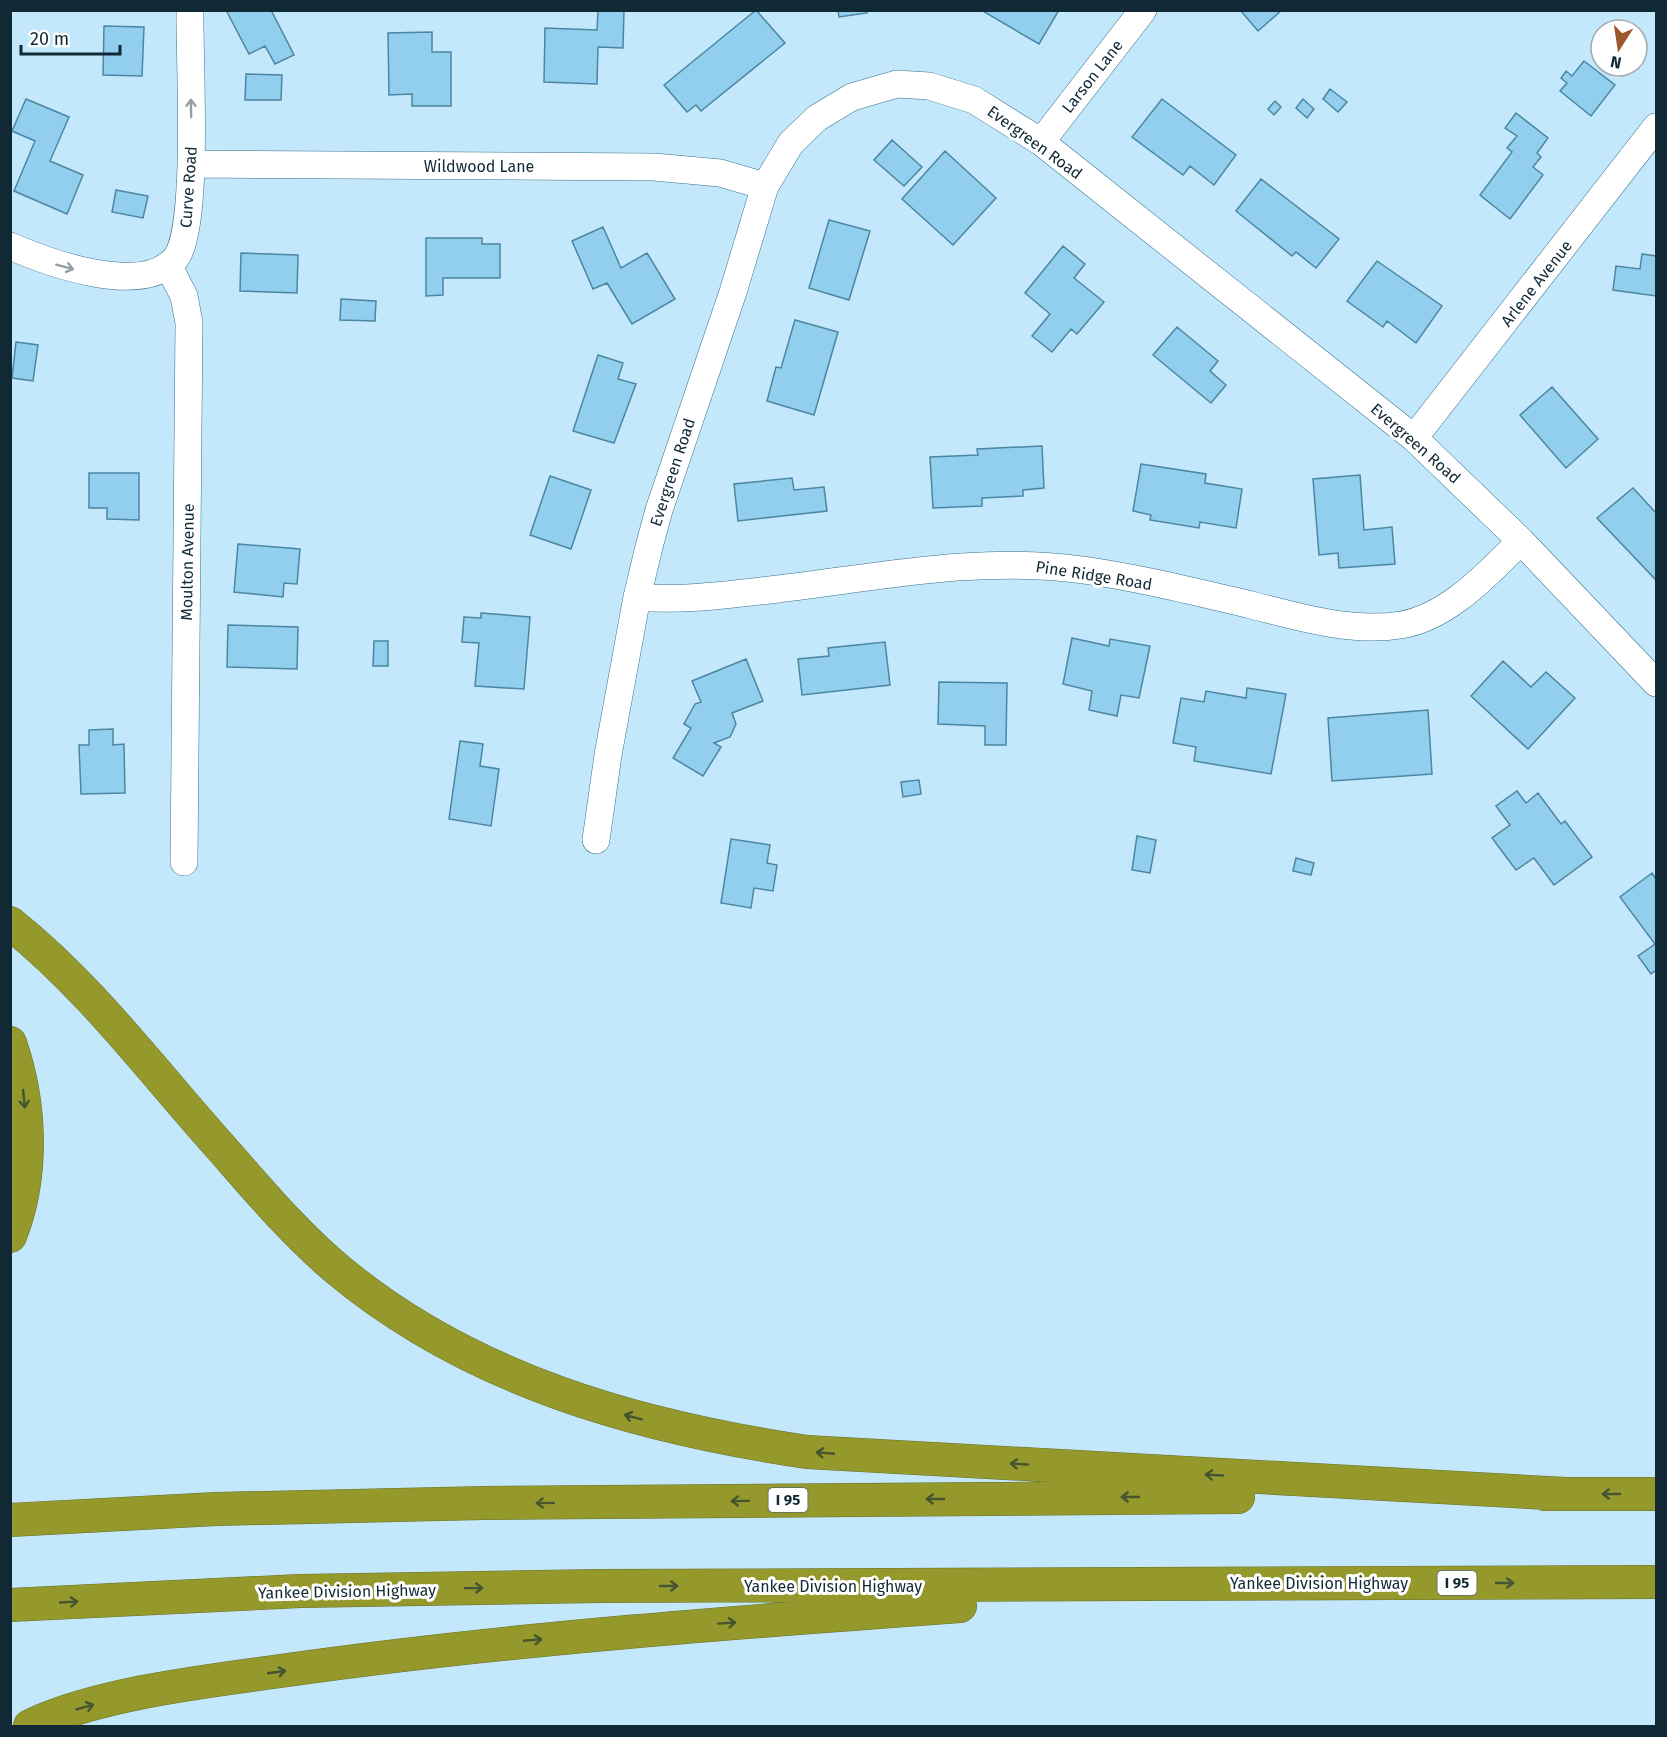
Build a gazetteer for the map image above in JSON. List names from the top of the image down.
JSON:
{
  "streets": {
    "highway": ["I 95", "Yankee Division Highway"],
    "street": [
      "Larson Lane",
      "Evergreen Road",
      "Wildwood Lane",
      "Curve Road",
      "Arlene Avenue",
      "Moulton Avenue",
      "Pine Ridge Road"
    ]
  },
  "crossings": [
    ["Larson Lane", "Evergreen Road"],
    ["Evergreen Road", "Wildwood Lane"],
    ["Evergreen Road", "Arlene Avenue"],
    ["Evergreen Road", "Pine Ridge Road"],
    ["Wildwood Lane", "Curve Road"],
    ["Curve Road", "Moulton Avenue"]
  ],
  "one_way": ["Curve Road"],
  "scale_bar": "20 m",
  "north": "bottom"
}
